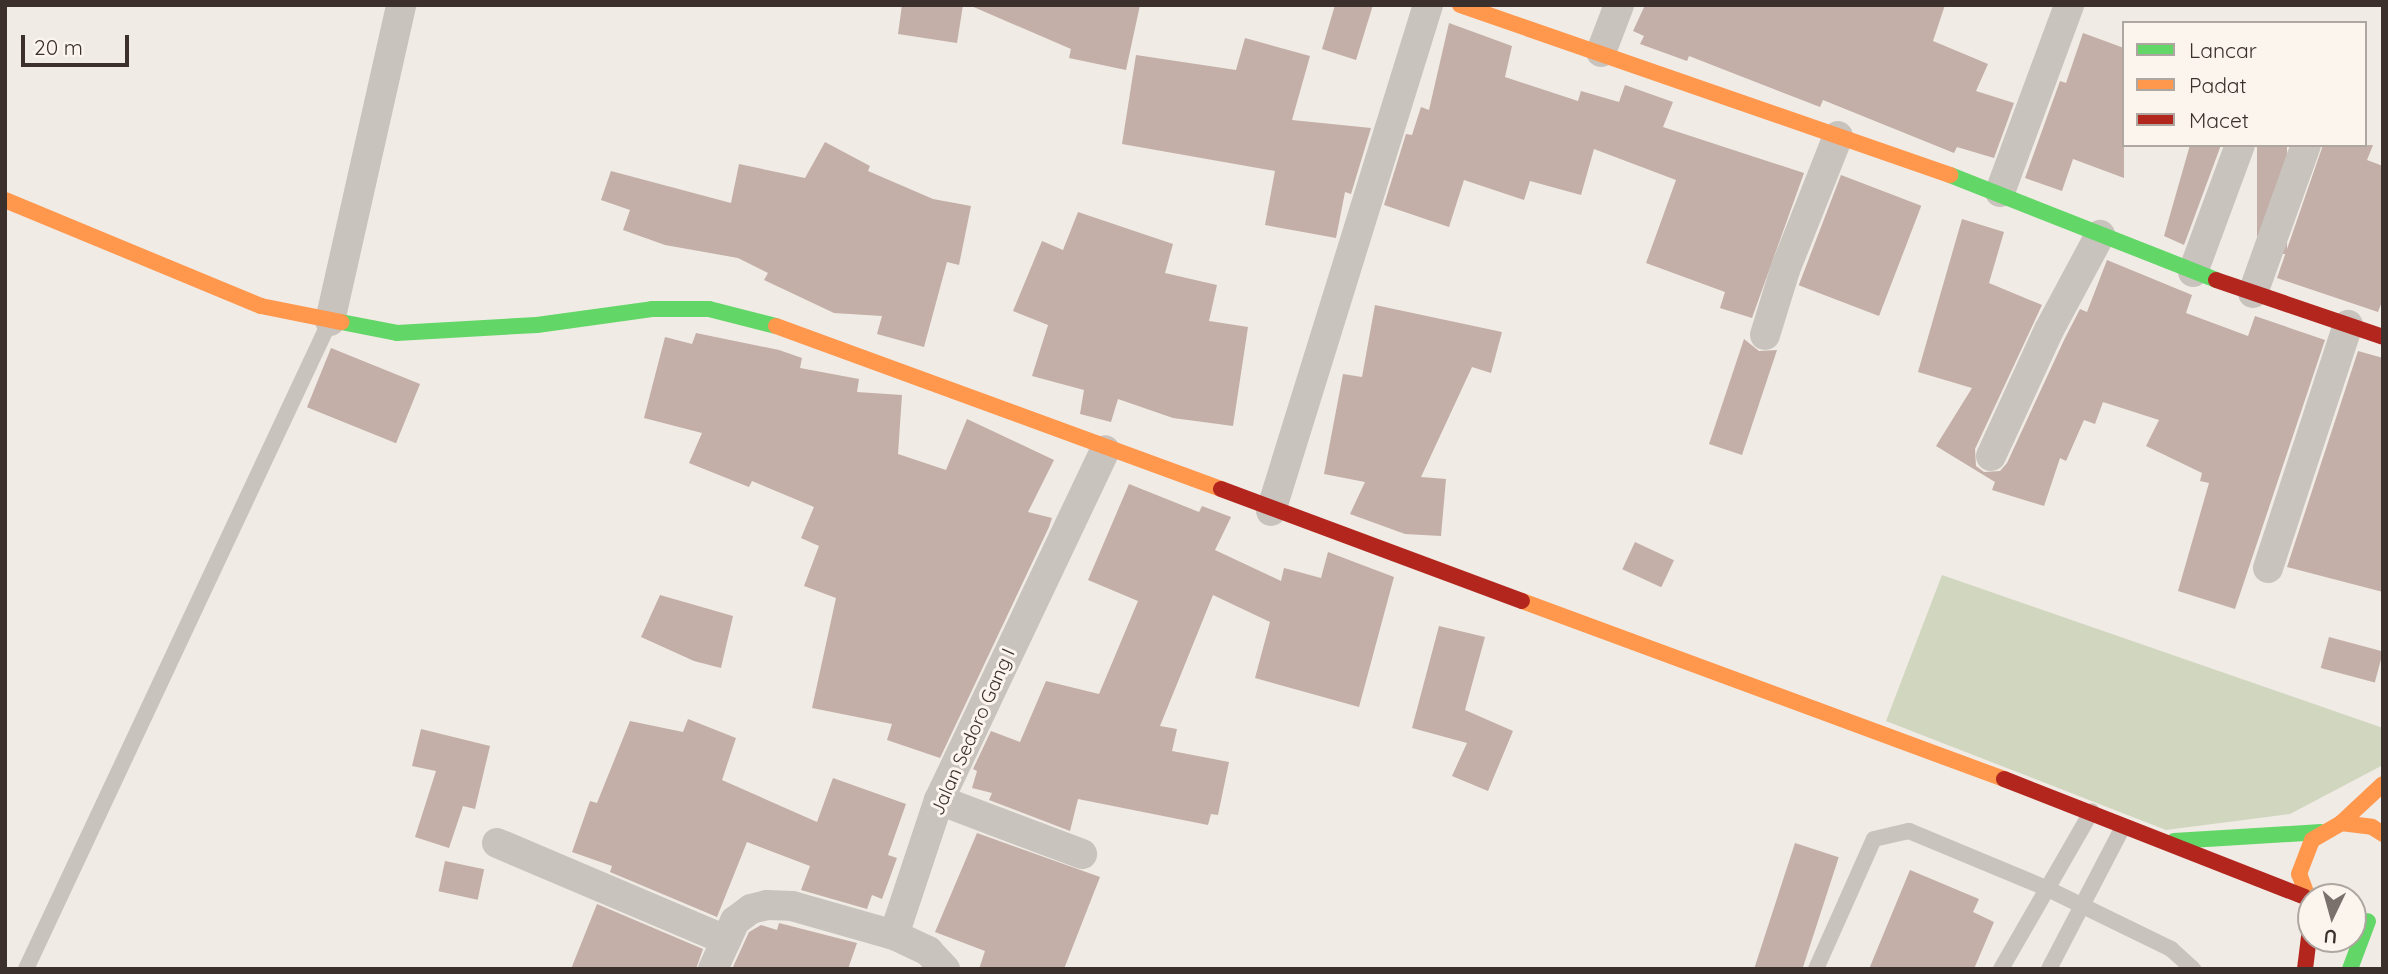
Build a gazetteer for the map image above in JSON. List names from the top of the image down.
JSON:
{
  "streets": {
    "street": ["Jalan Sedoro Gang I"]
  },
  "legend": ["Lancar", "Padat", "Macet"],
  "scale_bar": "20 m",
  "north": "bottom"
}
